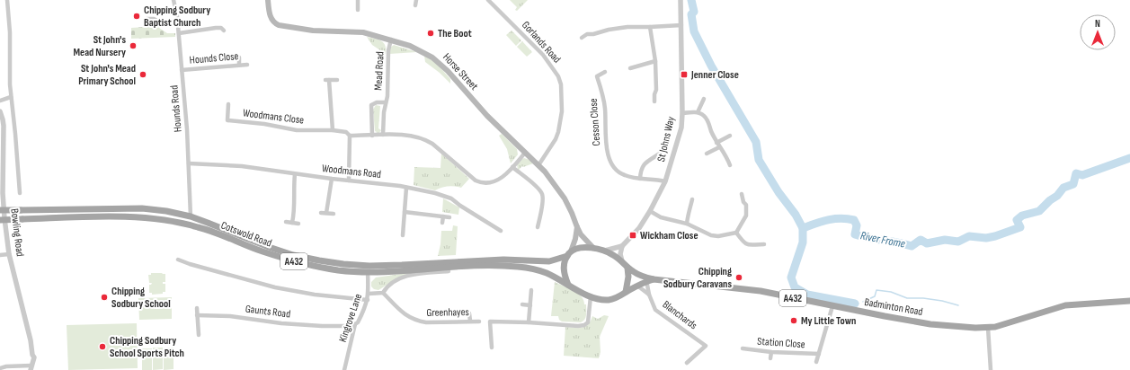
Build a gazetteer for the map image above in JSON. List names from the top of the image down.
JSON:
{
  "streets": {
    "main road": [
      "Horse Street",
      "Cotswold Road",
      "A432",
      "Badminton Road"
    ],
    "street": [
      "Gorlands Road",
      "Hounds Close",
      "Mead Road",
      "Hounds Road",
      "Woodmans Close",
      "Cesson Close",
      "St Johns Way",
      "Woodmans Road",
      "Bowling Road",
      "Gaunts Road",
      "Greenhayes",
      "Blanchards",
      "Kingrove Lane",
      "Station Close"
    ]
  },
  "crossings": [
    ["Gorlands Road", "Horse Street"],
    ["Hounds Close", "Hounds Road"],
    ["Mead Road", "Horse Street"],
    ["Mead Road", "Woodmans Close"],
    ["Horse Street", "Woodmans Close"],
    ["Horse Street", "Cotswold Road"],
    ["Horse Street", "A432"],
    ["Horse Street", "Badminton Road"],
    ["Hounds Road", "Woodmans Road"],
    ["Hounds Road", "Cotswold Road"],
    ["Cesson Close", "St Johns Way"],
    ["Cotswold Road", "A432"],
    ["Cotswold Road", "Badminton Road"],
    ["Cotswold Road", "Kingrove Lane"],
    ["A432", "Badminton Road"],
    ["A432", "Blanchards"],
    ["Badminton Road", "Blanchards"],
    ["Badminton Road", "Station Close"],
    ["Gaunts Road", "Kingrove Lane"]
  ],
  "water": ["River Frome"],
  "places": {
    "other": [
      "Chipping Sodbury Baptist Church",
      "The Boot",
      "St John's Mead Nursery",
      "St John's Mead Primary School",
      "Chipping Sodbury Caravans",
      "Chipping Sodbury School",
      "My Little Town",
      "Chipping Sodbury School Sports Pitch"
    ],
    "transit": ["Jenner Close", "Wickham Close"]
  },
  "north": "top"
}
